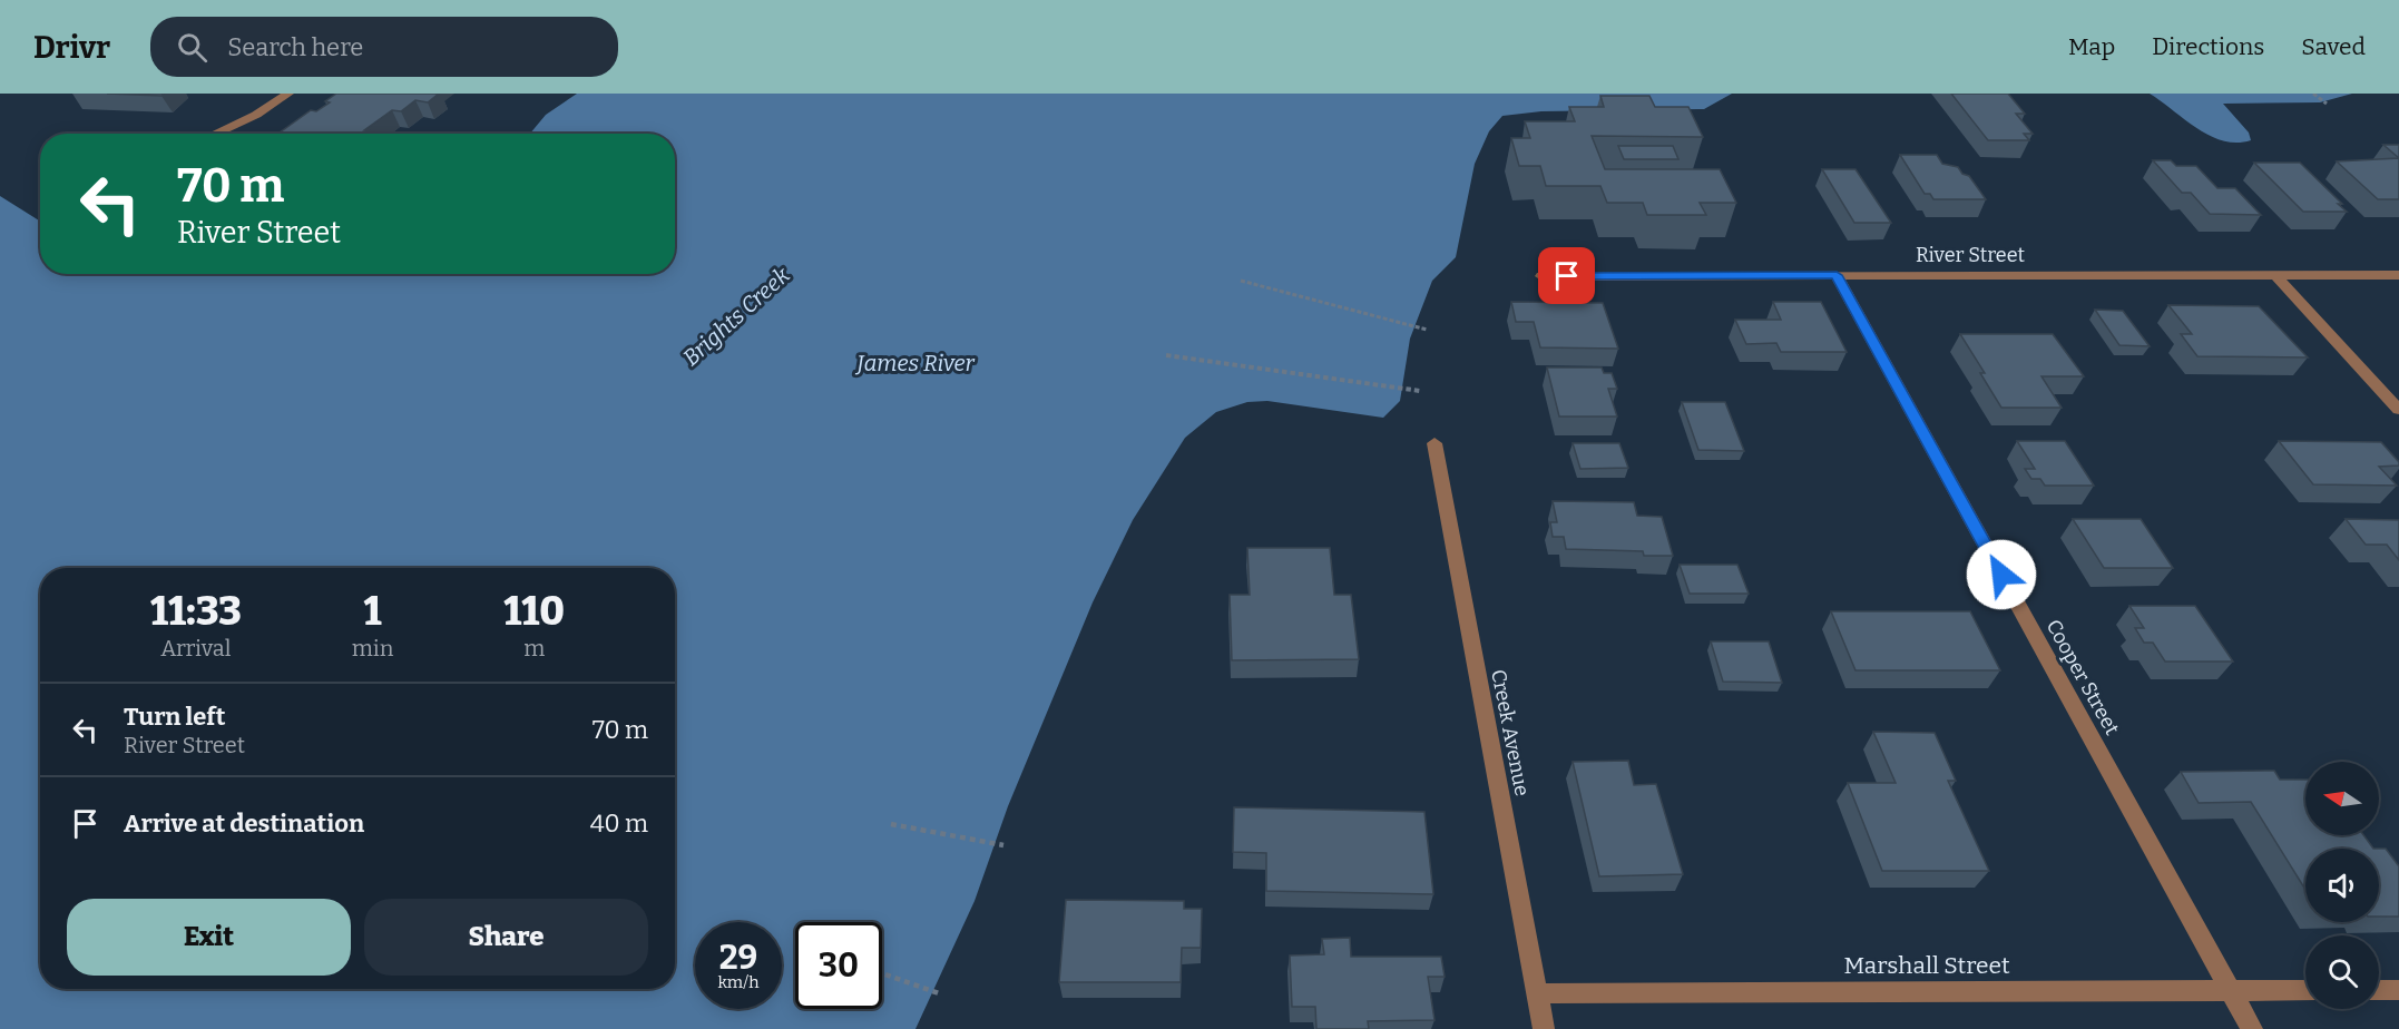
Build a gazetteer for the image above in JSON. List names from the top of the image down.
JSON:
{
  "streets": {
    "street": [
      "River Street",
      "Cooper Street",
      "Creek Avenue",
      "Marshall Street"
    ]
  },
  "crossings": [
    ["River Street", "Cooper Street"],
    ["Cooper Street", "Marshall Street"],
    ["Creek Avenue", "Marshall Street"]
  ],
  "water": ["Brights Creek", "James River"],
  "north": "left",
  "page": {
    "header": "Drivr",
    "search": "Search here",
    "nav": ["Map", "Directions", "Saved"],
    "turn": ["70 m", "River Street"],
    "eta": [
      "11:33",
      "Arrival",
      "1",
      "min",
      "110",
      "m"
    ],
    "list": [
      {
        "name": "Turn left",
        "note": "River Street",
        "value": "70 m"
      },
      {
        "name": "Arrive at destination",
        "value": "40 m"
      }
    ],
    "buttons": ["Exit", "Share"],
    "speed": "29 km/h",
    "limit": "30"
  }
}
